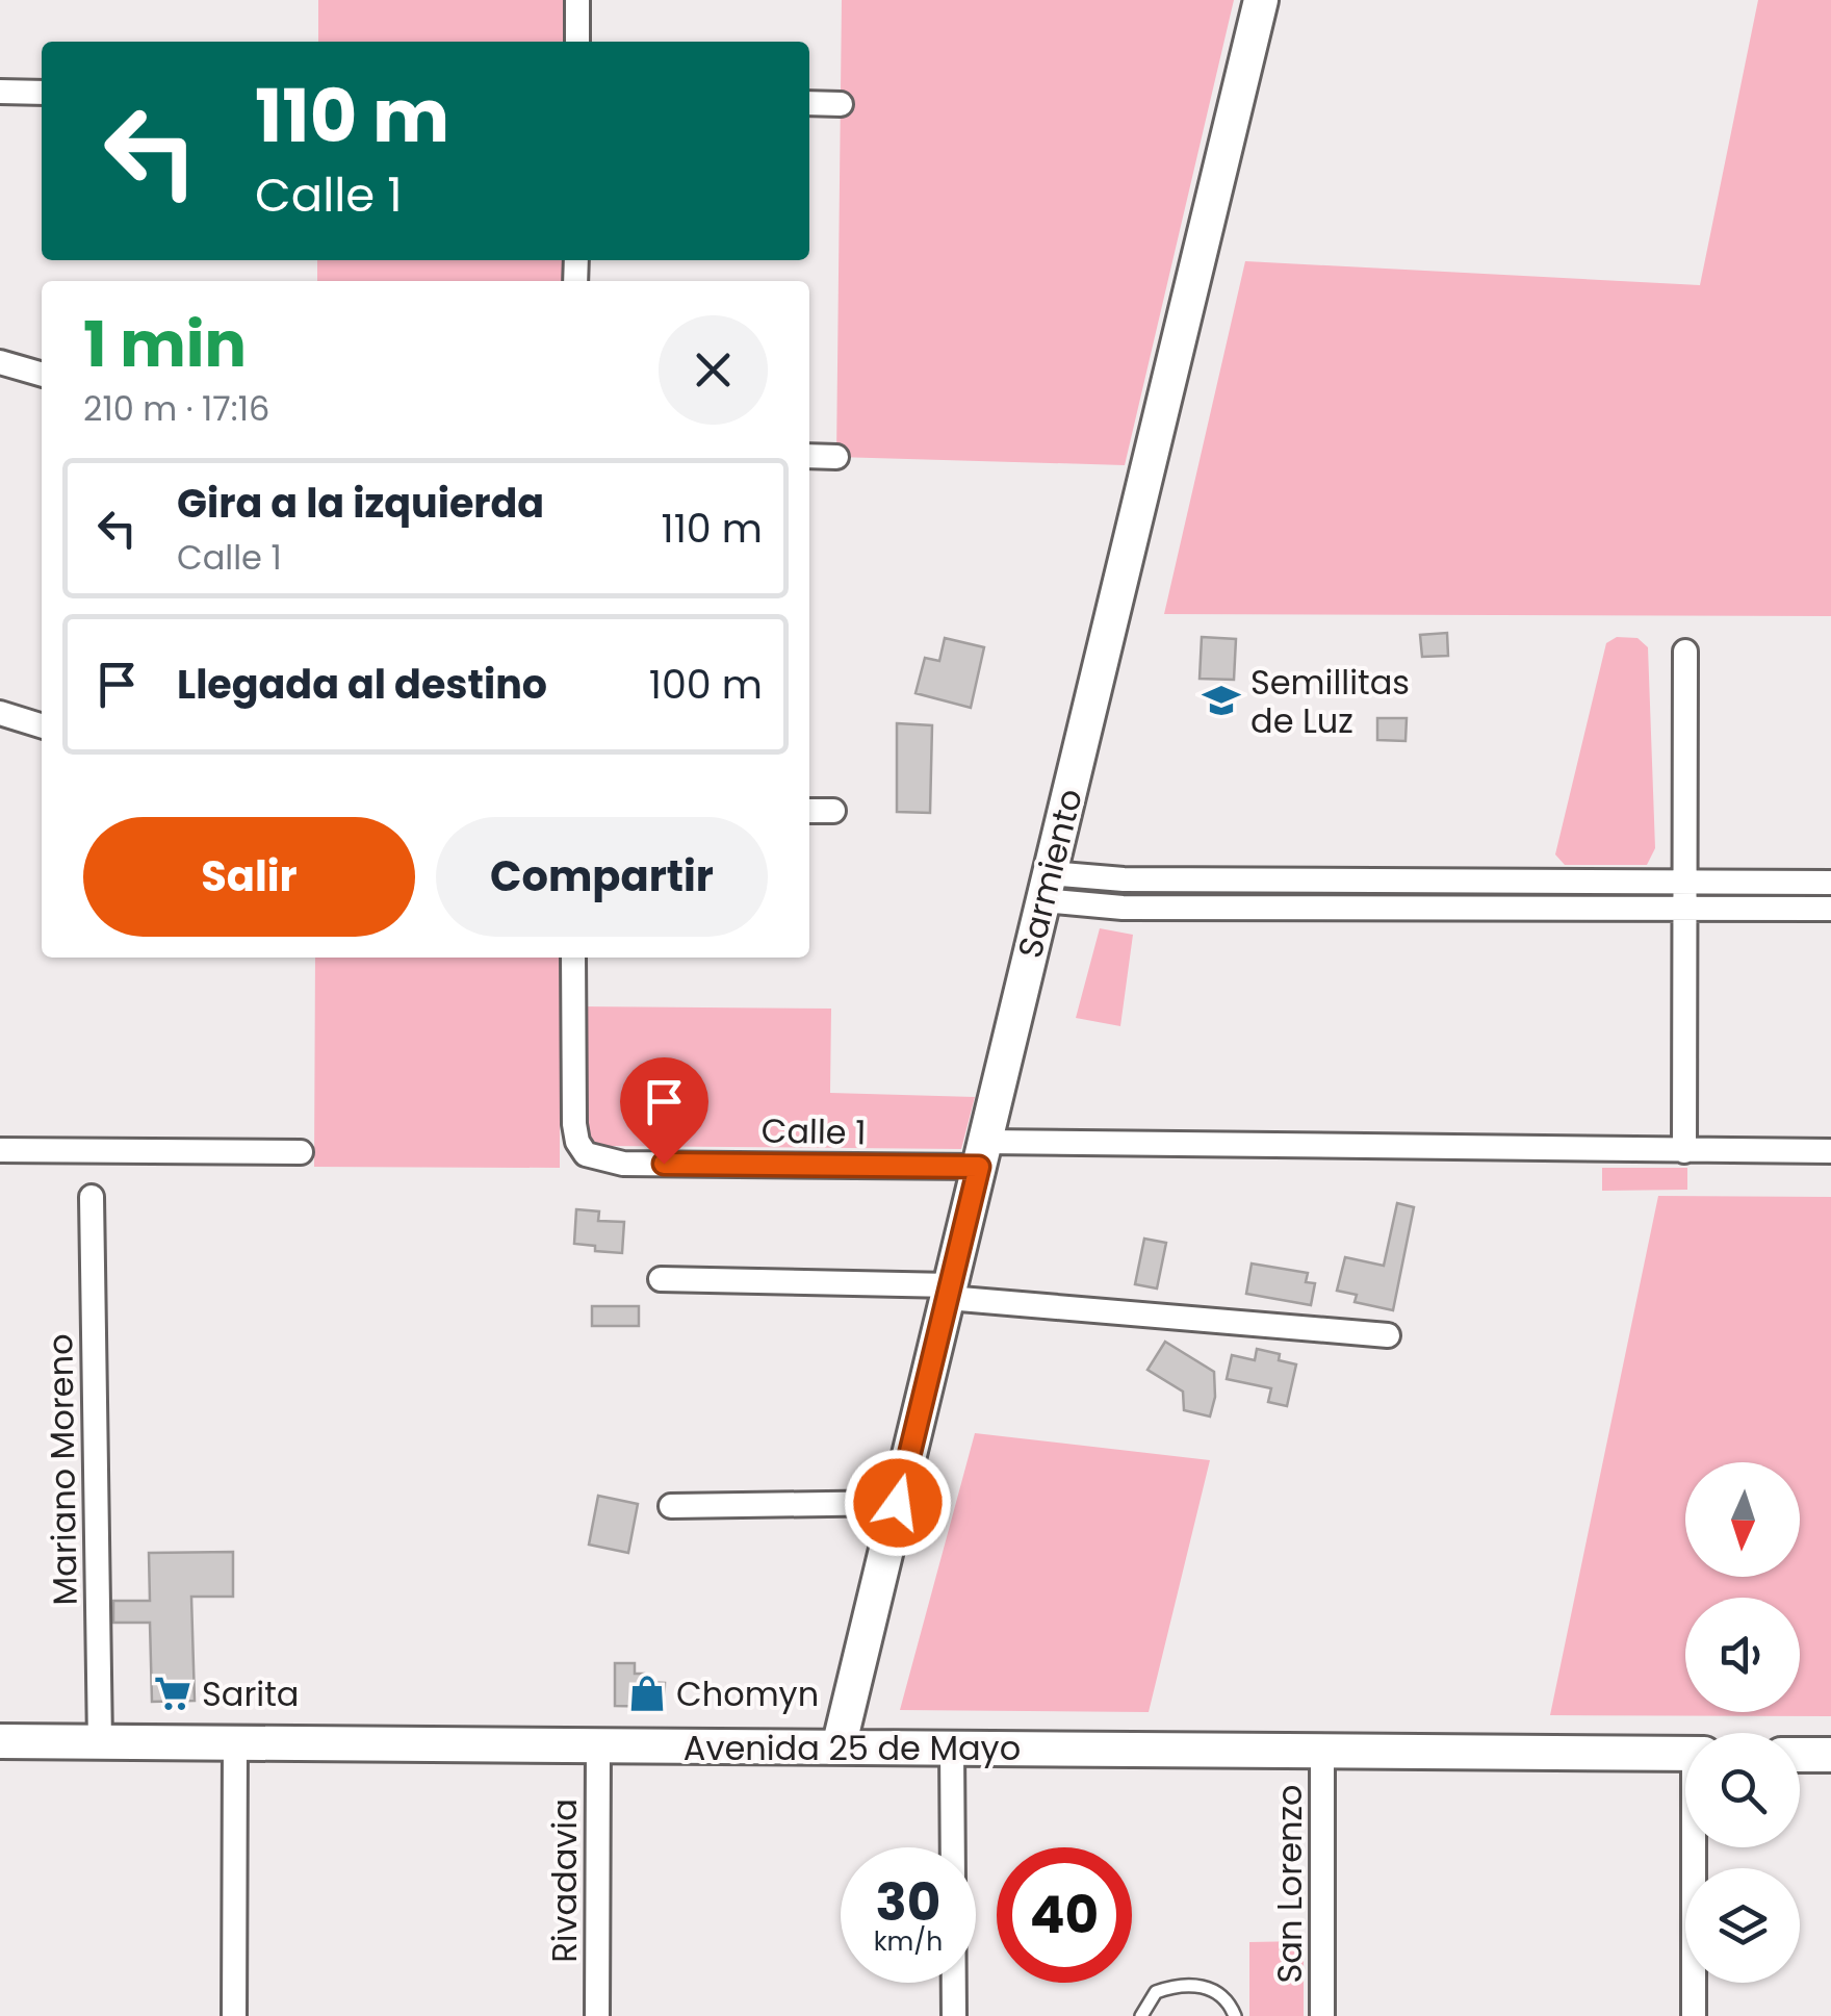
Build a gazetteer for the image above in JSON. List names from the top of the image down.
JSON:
{
  "streets": {
    "street": [
      "Sarmiento",
      "Calle 1",
      "Mariano Moreno",
      "Avenida 25 de Mayo",
      "Rivadavia",
      "San Lorenzo"
    ]
  },
  "crossings": [
    ["Sarmiento", "Calle 1"],
    ["Sarmiento", "Avenida 25 de Mayo"],
    ["Mariano Moreno", "Avenida 25 de Mayo"],
    ["Avenida 25 de Mayo", "Rivadavia"],
    ["Avenida 25 de Mayo", "San Lorenzo"]
  ],
  "places": {
    "school or university": ["Semillitas de Luz"],
    "supermarket": ["Sarita"],
    "shop": ["Chomyn"]
  },
  "north": "bottom",
  "page": {
    "turn": ["110 m", "Calle 1"],
    "heading": ["1 min", "210 m · 17:16"],
    "list": [
      {
        "name": "Gira a la izquierda",
        "note": "Calle 1",
        "value": "110 m"
      },
      {
        "name": "Llegada al destino",
        "value": "100 m"
      }
    ],
    "buttons": ["Salir", "Compartir"],
    "speed": "30 km/h",
    "limit": "40"
  }
}
